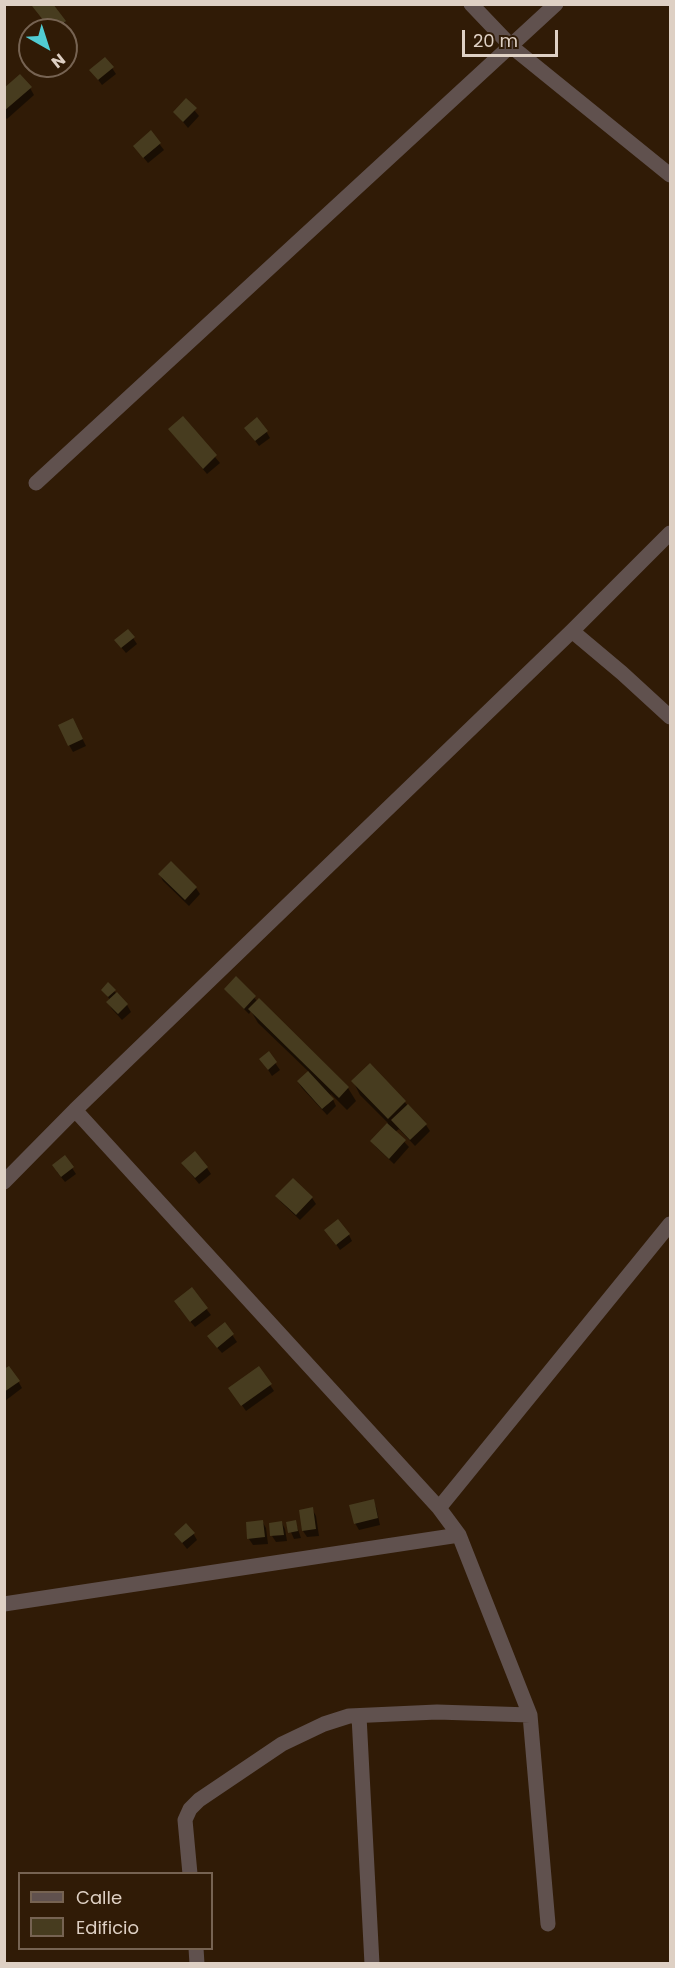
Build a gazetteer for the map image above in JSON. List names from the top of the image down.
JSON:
{
  "legend": ["Calle", "Edificio"],
  "scale_bar": "20 m",
  "north": "bottom right"
}
